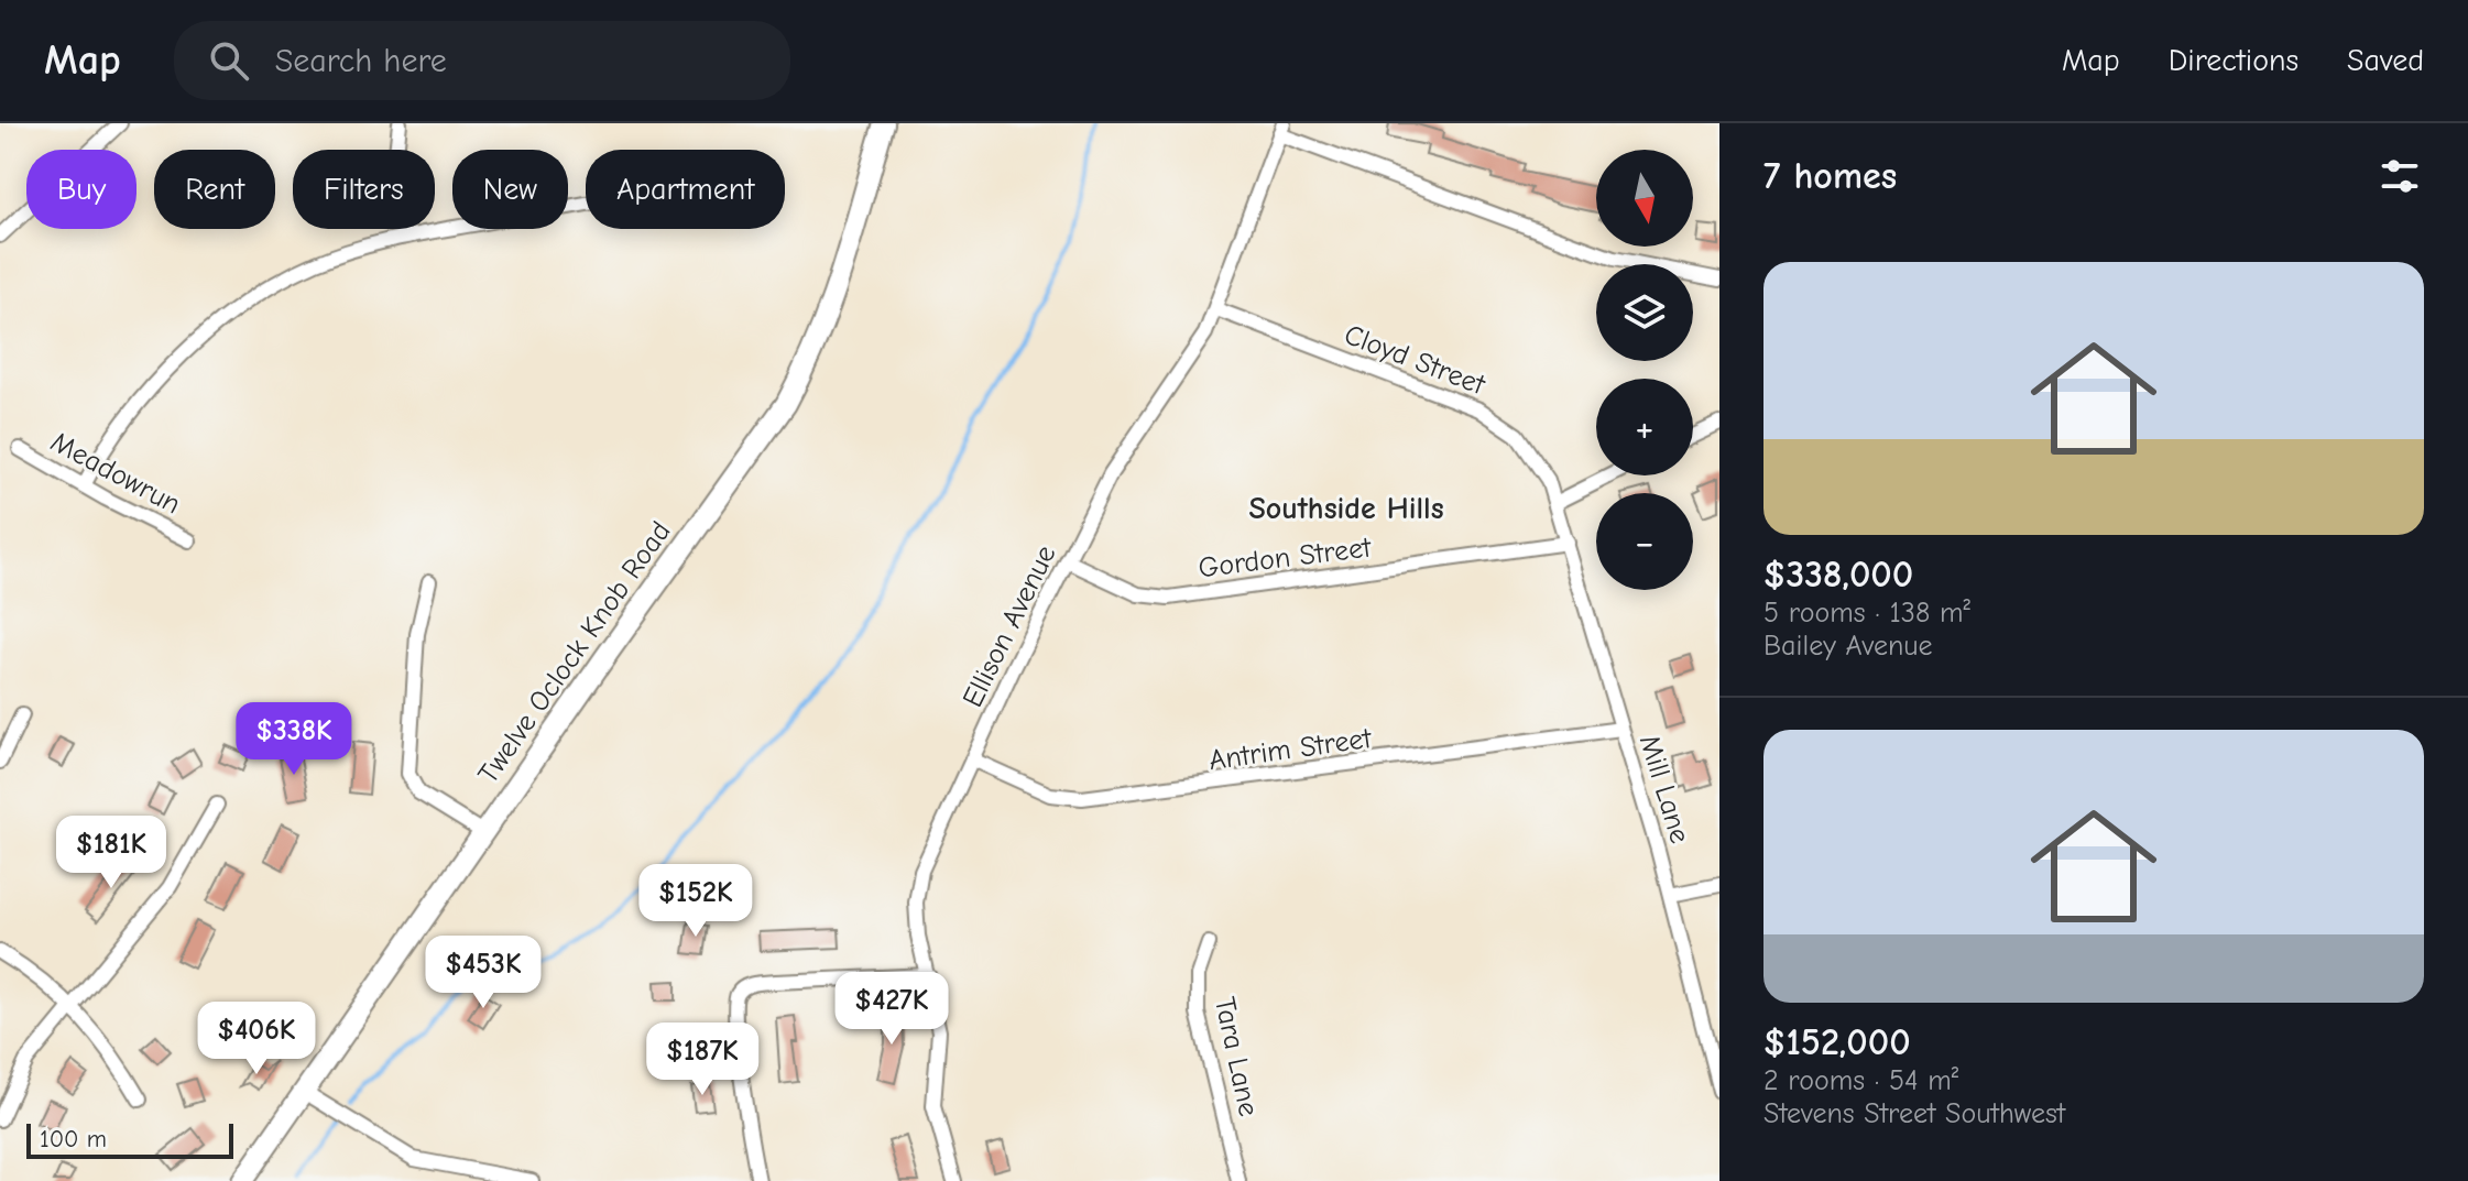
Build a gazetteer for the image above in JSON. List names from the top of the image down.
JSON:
{
  "streets": {
    "street": [
      "Cloyd Street",
      "Meadowrun",
      "Gordon Street",
      "Ellison Avenue",
      "Twelve Oclock Knob Road",
      "Antrim Street",
      "Mill Lane",
      "Tara Lane"
    ]
  },
  "crossings": [
    ["Cloyd Street", "Ellison Avenue"],
    ["Cloyd Street", "Mill Lane"],
    ["Gordon Street", "Ellison Avenue"],
    ["Gordon Street", "Mill Lane"],
    ["Ellison Avenue", "Antrim Street"],
    ["Antrim Street", "Mill Lane"]
  ],
  "districts": ["Southside Hills"],
  "scale_bar": "100 m",
  "north": "bottom",
  "page": {
    "header": "Map",
    "search": "Search here",
    "nav": ["Map", "Directions", "Saved"],
    "heading": "7 homes",
    "map_buttons": ["+", "−"],
    "chip": [
      "Buy",
      "Rent",
      "Filters",
      "New",
      "Apartment"
    ],
    "list": [
      {
        "name": "$338,000",
        "note": "5 rooms · 138 m² · Bailey Avenue"
      },
      {
        "name": "$152,000",
        "note": "2 rooms · 54 m² · Stevens Street Southwest"
      }
    ],
    "price": [
      "$338K",
      "$181K",
      "$152K",
      "$453K",
      "$427K",
      "$406K",
      "$187K"
    ],
    "scale": "100 m"
  }
}
